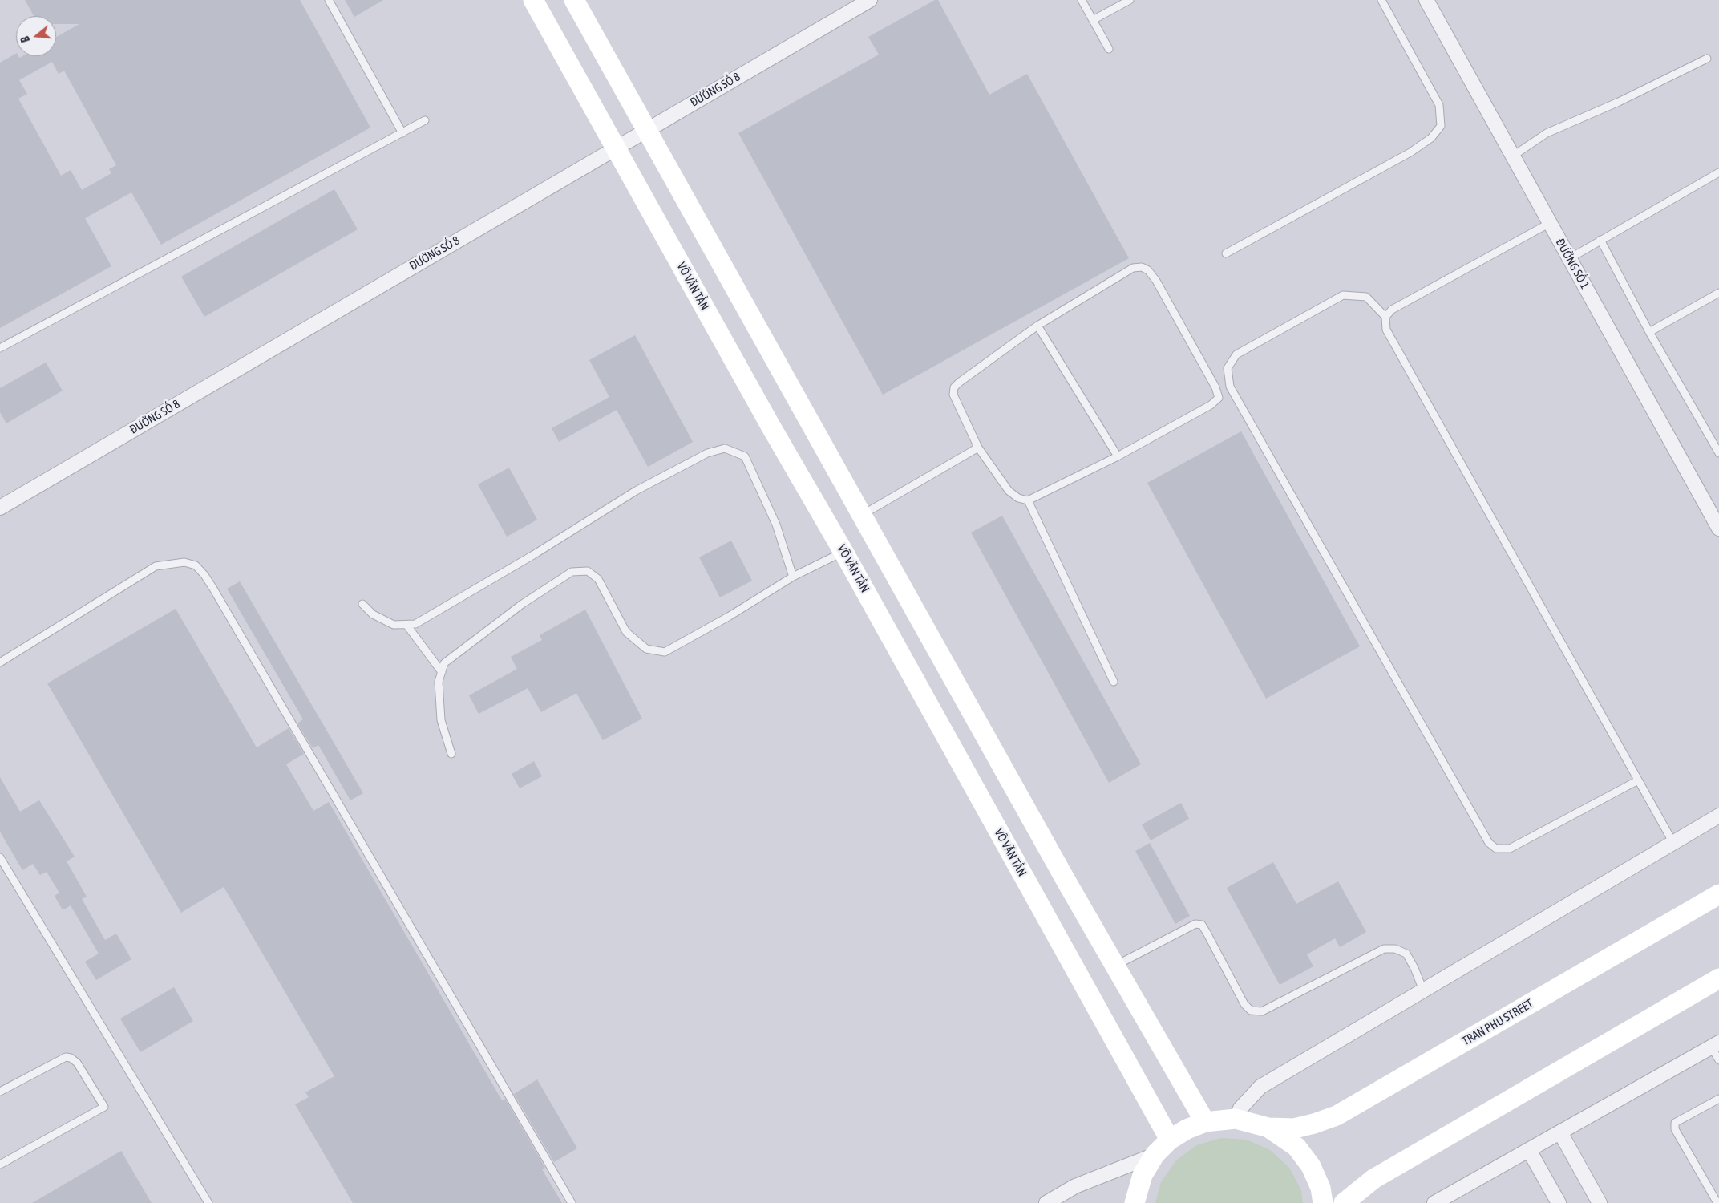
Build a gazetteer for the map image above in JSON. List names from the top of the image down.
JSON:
{
  "streets": {
    "street": [
      "ĐƯỜNG SỐ 8",
      "ĐƯỜNG SỐ 1",
      "VÕ VĂN TẦN",
      "TRAN PHU STREET"
    ]
  },
  "crossings": [
    ["ĐƯỜNG SỐ 8", "VÕ VĂN TẦN"]
  ],
  "north": "left"
}
